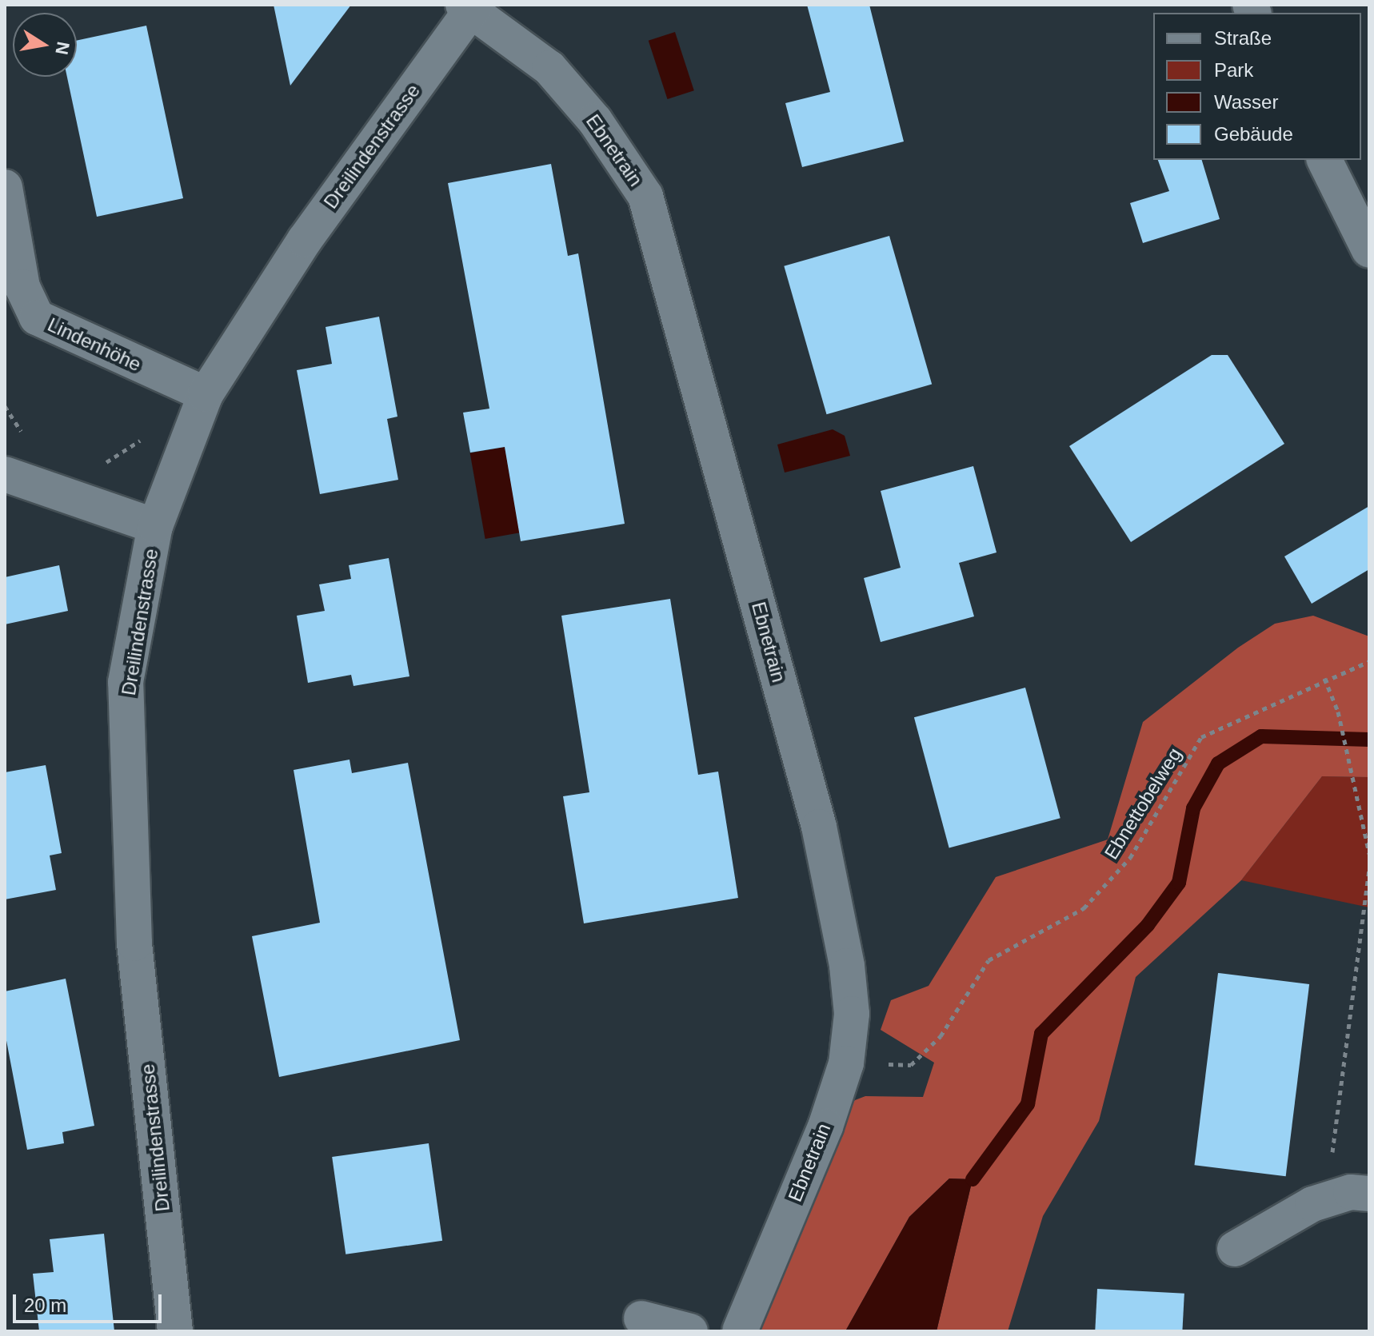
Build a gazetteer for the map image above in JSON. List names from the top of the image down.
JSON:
{
  "streets": {
    "street": ["Dreilindenstrasse", "Ebnetrain", "Lindenhöhe"],
    "path": ["Ebnettobelweg"]
  },
  "crossings": [
    ["Dreilindenstrasse", "Ebnetrain"],
    ["Dreilindenstrasse", "Lindenhöhe"],
    ["Ebnetrain", "Ebnettobelweg"]
  ],
  "legend": [
    "Straße",
    "Park",
    "Wasser",
    "Gebäude"
  ],
  "scale_bar": "20 m",
  "north": "right"
}
